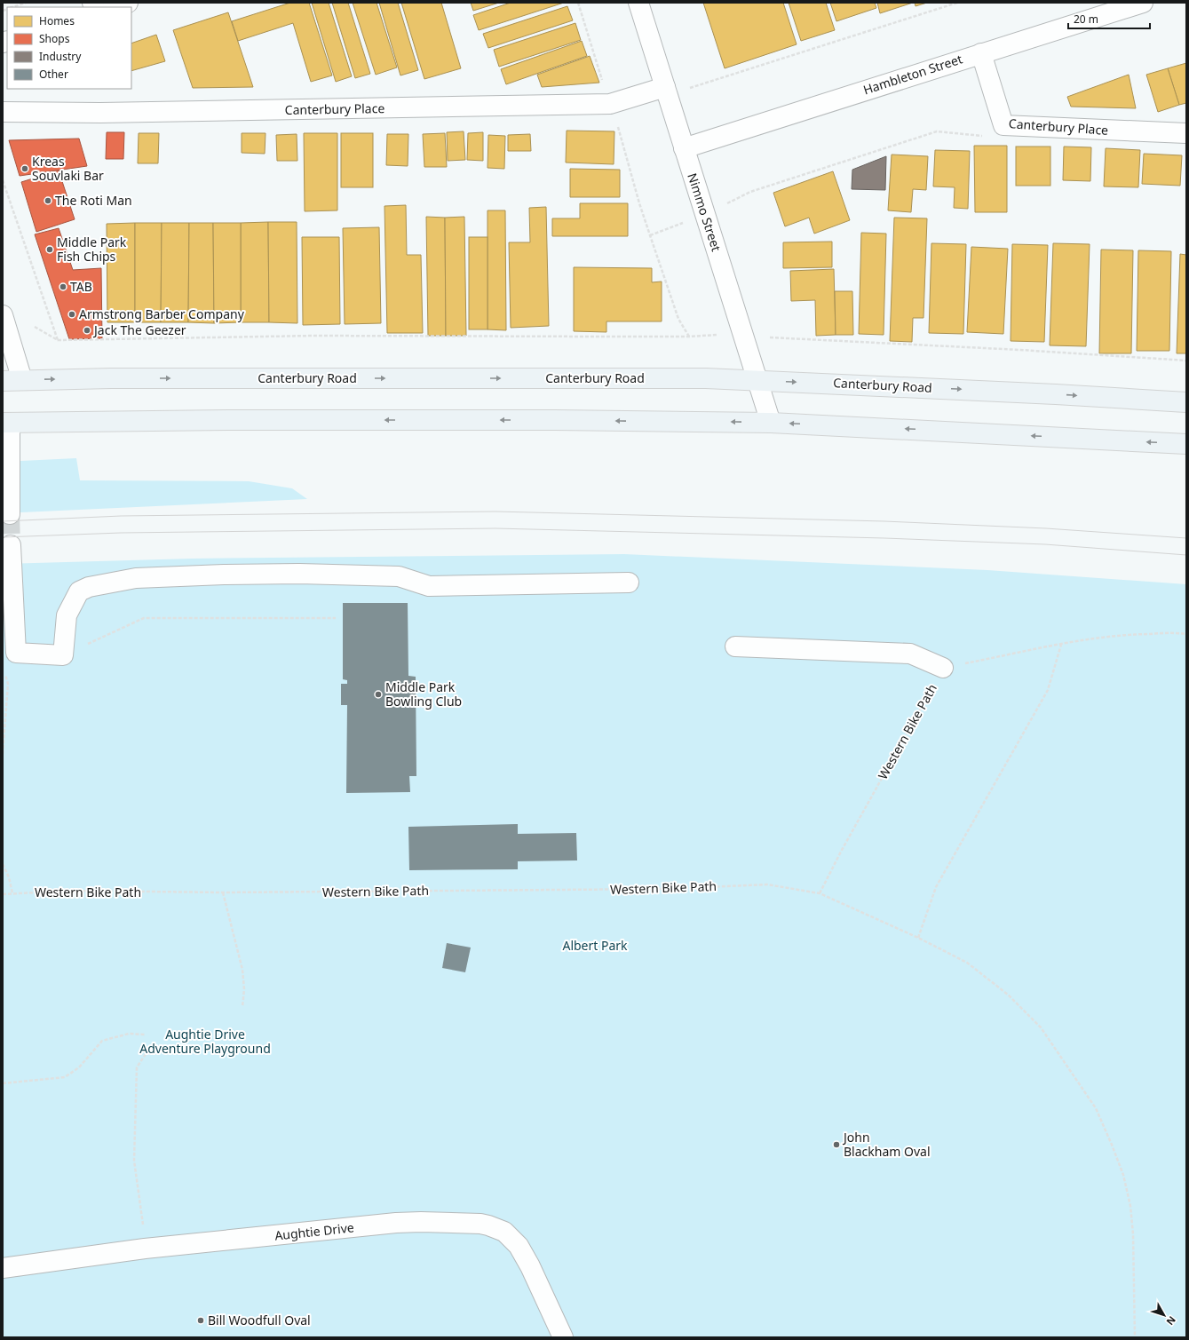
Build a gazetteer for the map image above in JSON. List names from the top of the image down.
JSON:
{
  "streets": {
    "main road": ["Canterbury Road"],
    "street": [
      "Hambleton Street",
      "Canterbury Place",
      "Nimmo Street",
      "Aughtie Drive"
    ],
    "path": ["Western Bike Path"]
  },
  "crossings": [
    ["Hambleton Street", "Canterbury Place"],
    ["Hambleton Street", "Nimmo Street"],
    ["Canterbury Place", "Nimmo Street"],
    ["Nimmo Street", "Canterbury Road"]
  ],
  "parks": ["Albert Park", "Aughtie Drive Adventure Playground"],
  "places": [
    "Kreas Souvlaki Bar",
    "The Roti Man",
    "Middle Park Fish Chips",
    "TAB",
    "Armstrong Barber Company",
    "Jack The Geezer",
    "Middle Park Bowling Club",
    "John Blackham Oval",
    "Bill Woodfull Oval"
  ],
  "legend": [
    "Homes",
    "Shops",
    "Industry",
    "Other"
  ],
  "scale_bar": "20 m",
  "north": "bottom right"
}
